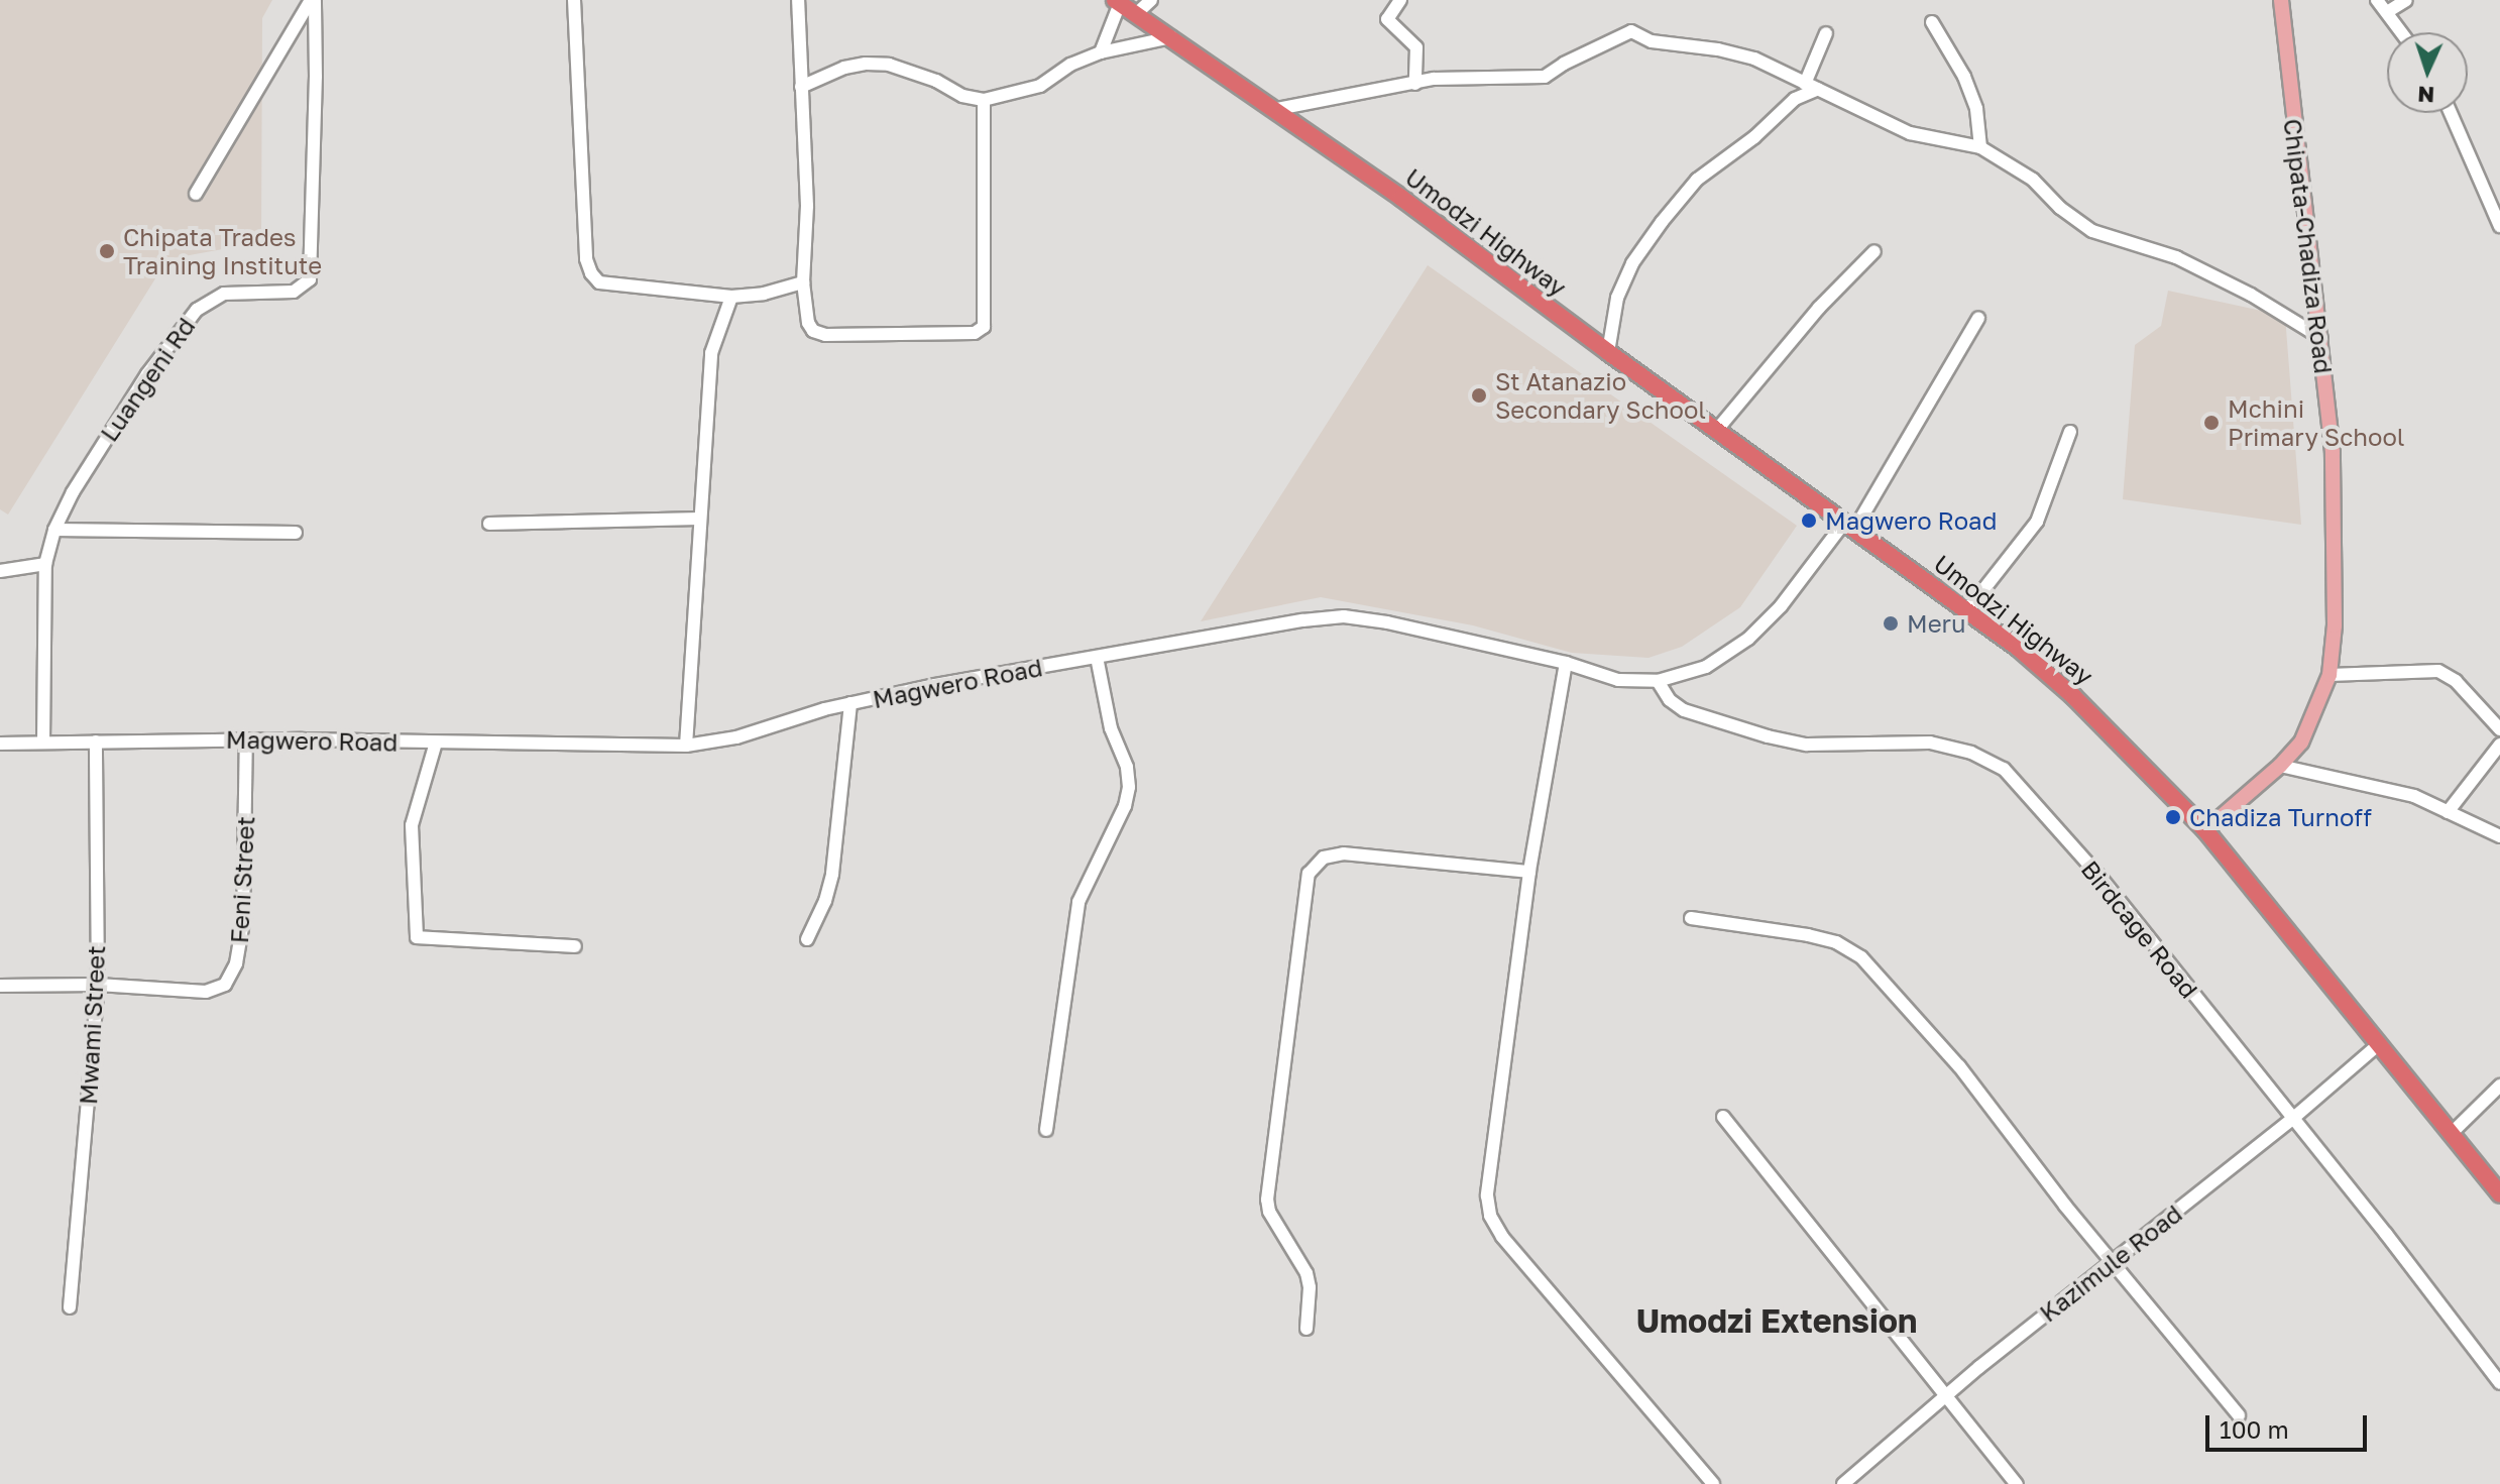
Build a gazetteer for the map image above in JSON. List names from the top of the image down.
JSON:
{
  "streets": {
    "highway": ["Umodzi Highway"],
    "main road": ["Chipata-Chadiza Road"],
    "street": [
      "Luangeni Rd",
      "Magwero Road",
      "Feni Street",
      "Birdcage Road",
      "Mwami Street",
      "Kazimule Road"
    ]
  },
  "crossings": [
    ["Umodzi Highway", "Chipata-Chadiza Road"],
    ["Umodzi Highway", "Magwero Road"],
    ["Umodzi Highway", "Kazimule Road"],
    ["Luangeni Rd", "Magwero Road"],
    ["Magwero Road", "Feni Street"],
    ["Magwero Road", "Birdcage Road"],
    ["Magwero Road", "Mwami Street"],
    ["Feni Street", "Mwami Street"],
    ["Birdcage Road", "Kazimule Road"]
  ],
  "districts": ["Umodzi Extension"],
  "places": [
    "Chipata Trades Training Institute",
    "St Atanazio Secondary School",
    "Mchini Primary School",
    "Magwero Road",
    "Meru",
    "Chadiza Turnoff"
  ],
  "scale_bar": "100 m",
  "north": "bottom"
}
